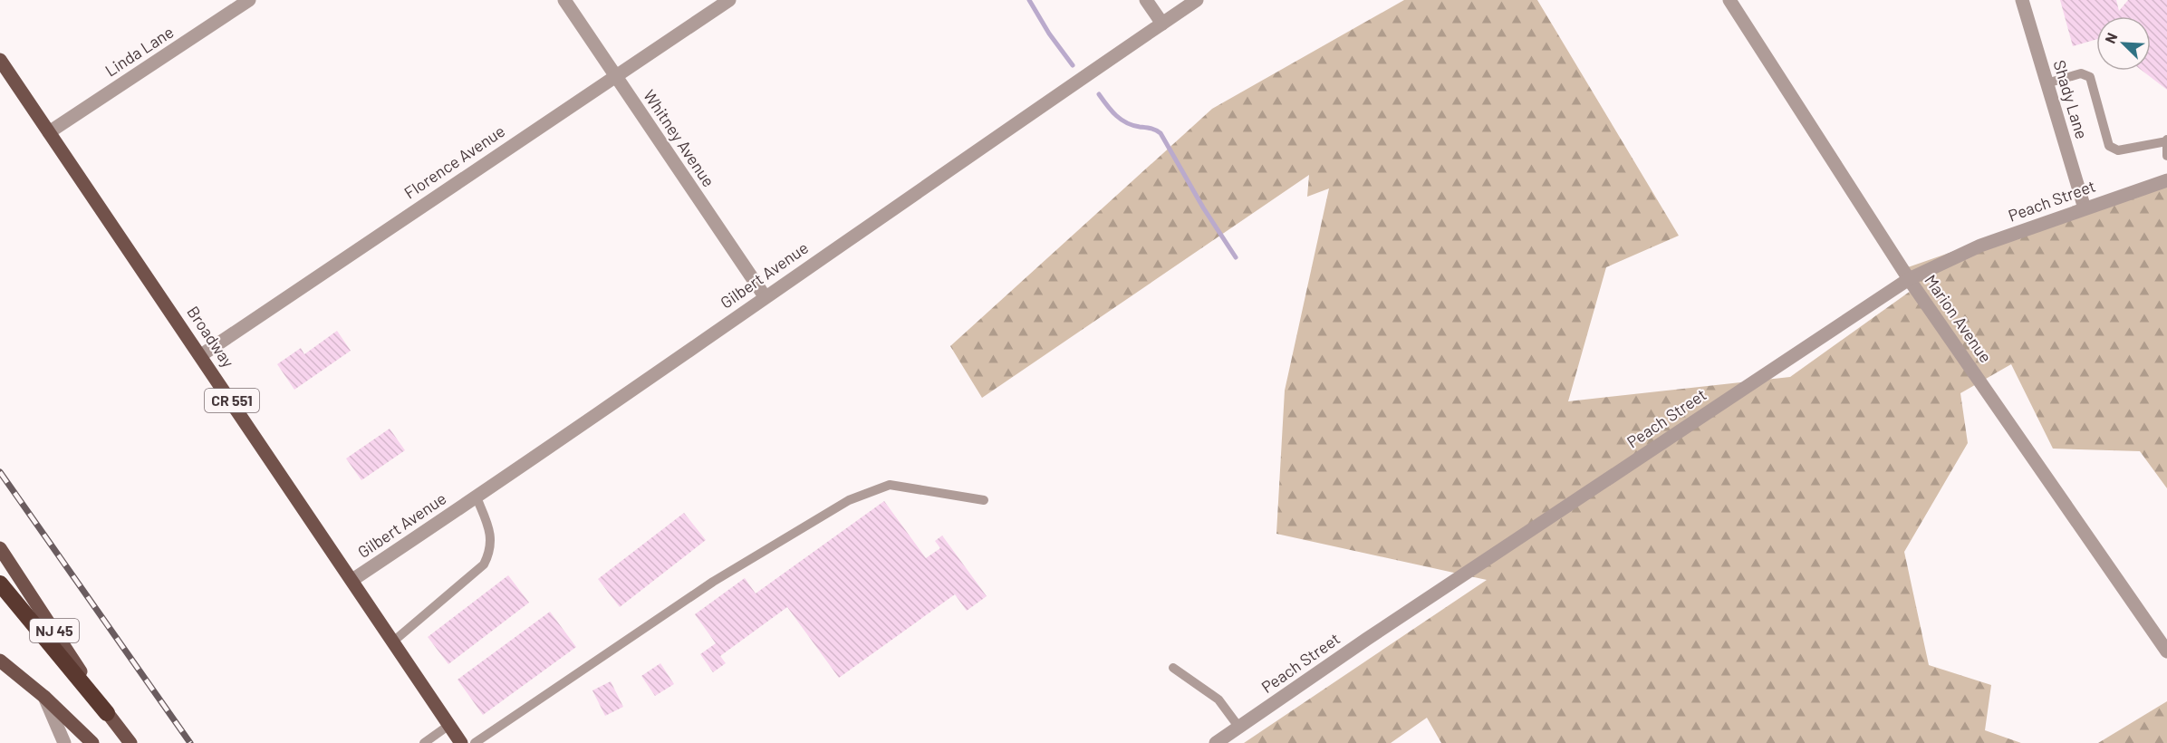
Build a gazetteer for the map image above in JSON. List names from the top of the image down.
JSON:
{
  "streets": {
    "main road": ["Broadway", "CR 551", "NJ 45"],
    "street": [
      "Linda Lane",
      "Shady Lane",
      "Whitney Avenue",
      "Florence Avenue",
      "Peach Street",
      "Gilbert Avenue",
      "Marion Avenue"
    ]
  },
  "crossings": [
    ["Linda Lane", "Broadway"],
    ["Shady Lane", "Peach Street"],
    ["Whitney Avenue", "Florence Avenue"],
    ["Whitney Avenue", "Gilbert Avenue"],
    ["Florence Avenue", "Broadway"],
    ["Peach Street", "Marion Avenue"],
    ["Gilbert Avenue", "Broadway"]
  ],
  "north": "top left"
}
